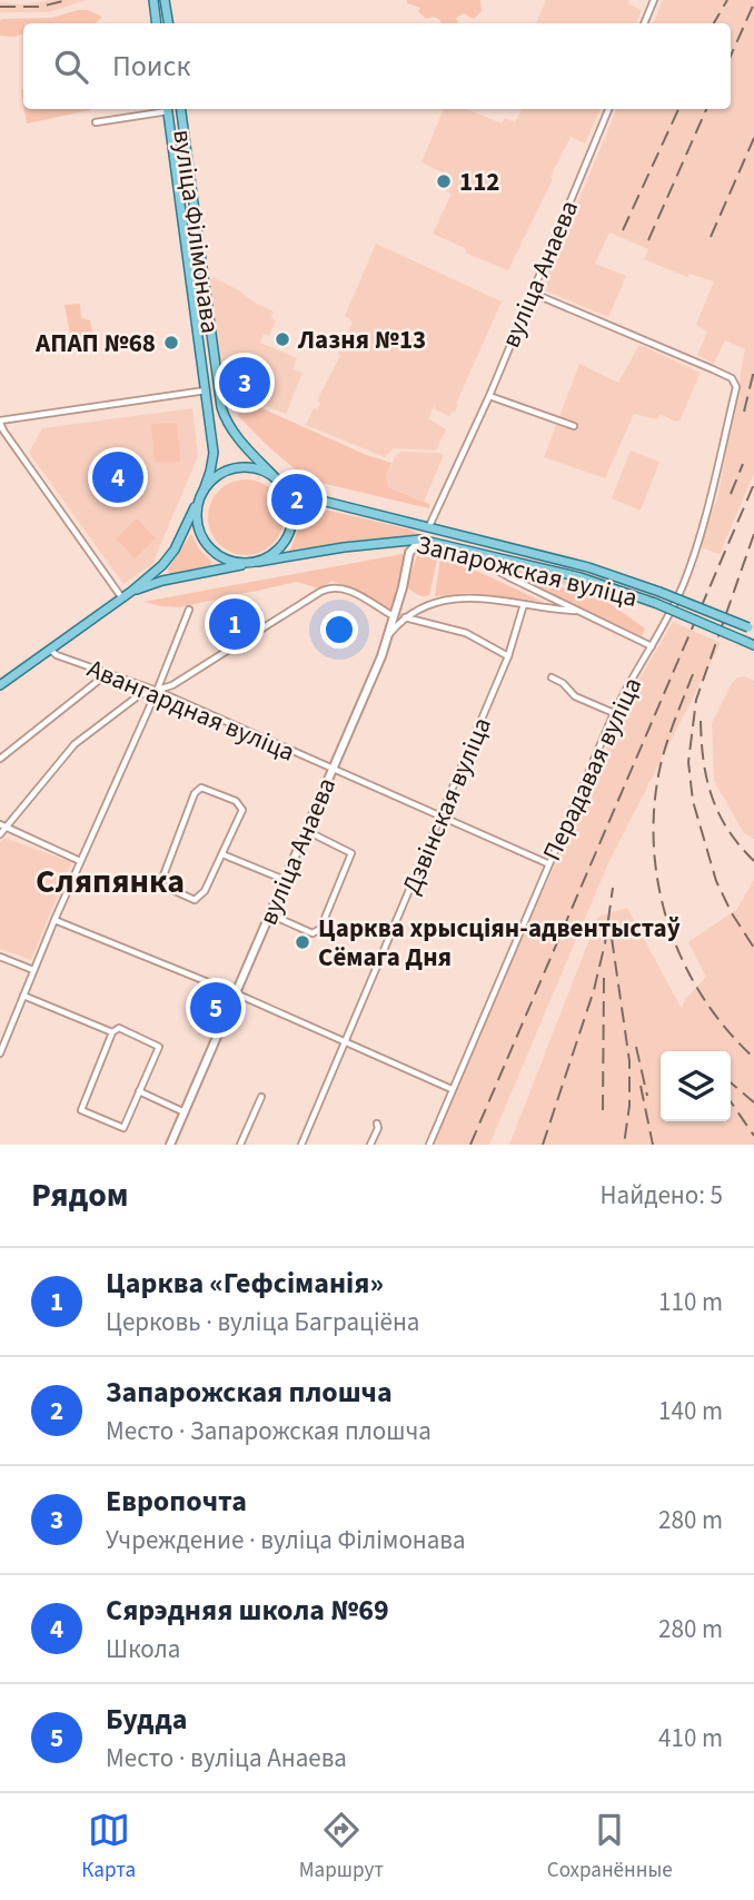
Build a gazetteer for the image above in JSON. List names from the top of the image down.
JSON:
{
  "streets": {
    "main road": ["вуліца Філімонава", "Запарожская вуліца"],
    "street": [
      "вуліца Анаева",
      "Авангардная вуліца",
      "Перадавая вуліца",
      "Дзвінская вуліца"
    ]
  },
  "crossings": [
    ["вуліца Філімонава", "Запарожская вуліца"],
    ["вуліца Анаева", "Запарожская вуліца"],
    ["вуліца Анаева", "Авангардная вуліца"],
    ["вуліца Анаева", "Перадавая вуліца"],
    ["Запарожская вуліца", "Дзвінская вуліца"],
    ["Авангардная вуліца", "Перадавая вуліца"],
    ["Авангардная вуліца", "Дзвінская вуліца"]
  ],
  "districts": ["Сляпянка"],
  "places": [
    "112",
    "Лазня №13",
    "АПАП №68",
    "Царква хрысціян-адвентыстаў Сёмага Дня"
  ],
  "page": {
    "search": "Поиск",
    "pins": [
      "3",
      "4",
      "2",
      "1",
      "5"
    ],
    "heading": ["Рядом", "Найдено: 5"],
    "list": [
      {
        "mark": "1",
        "name": "Царква «Гефсіманія»",
        "note": "Церковь · вуліца Баграціёна",
        "value": "110 m"
      },
      {
        "mark": "2",
        "name": "Запарожская плошча",
        "note": "Место · Запарожская плошча",
        "value": "140 m"
      },
      {
        "mark": "3",
        "name": "Европочта",
        "note": "Учреждение · вуліца Філімонава",
        "value": "280 m"
      },
      {
        "mark": "4",
        "name": "Сярэдняя школа №69",
        "note": "Школа",
        "value": "280 m"
      },
      {
        "mark": "5",
        "name": "Будда",
        "note": "Место · вуліца Анаева",
        "value": "410 m"
      }
    ],
    "nav": ["Карта", "Маршрут", "Сохранённые"]
  }
}
